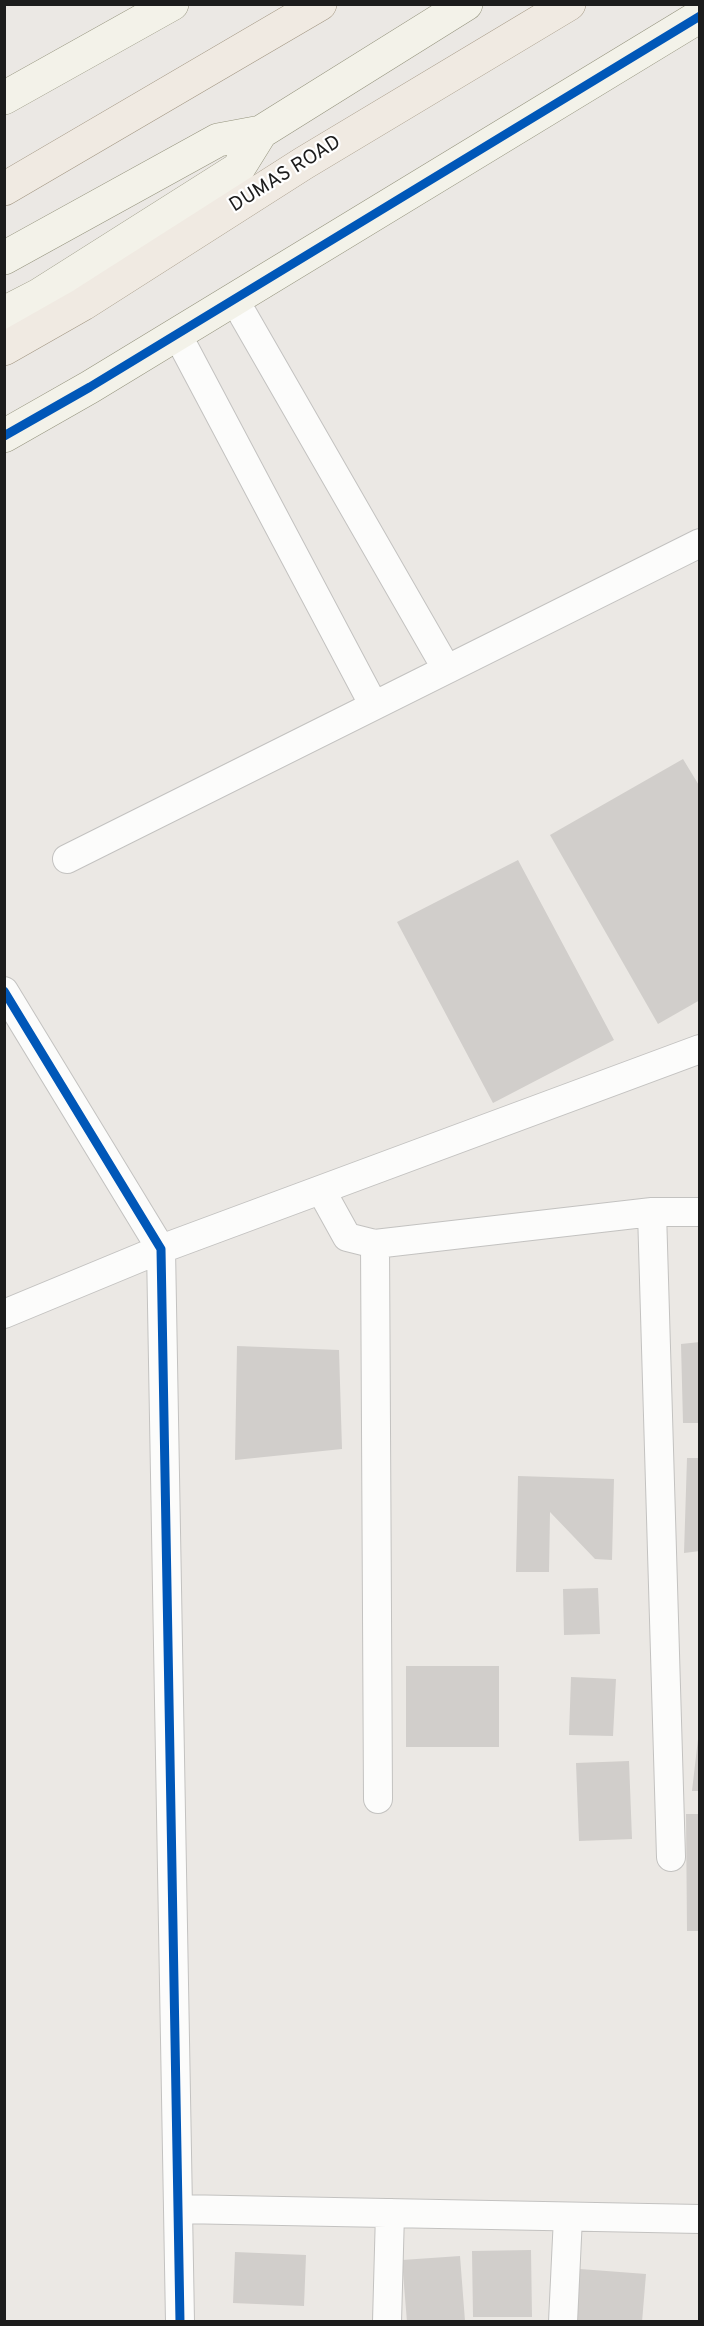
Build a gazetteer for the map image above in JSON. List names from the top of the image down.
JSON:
{
  "streets": {
    "main road": ["DUMAS ROAD"]
  }
}
